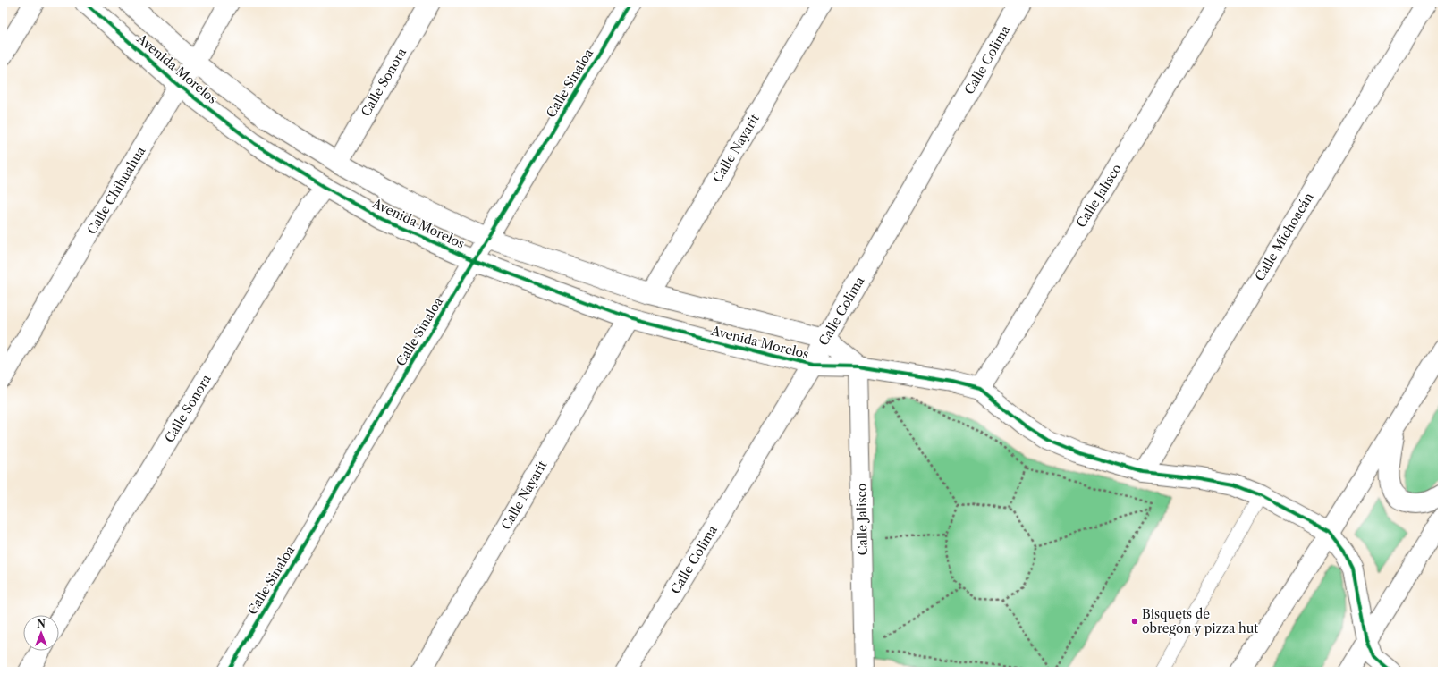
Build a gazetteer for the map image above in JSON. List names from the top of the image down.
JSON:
{
  "streets": {
    "street": [
      "Calle Colima",
      "Avenida Morelos",
      "Calle Sonora",
      "Calle Sinaloa",
      "Calle Nayarit",
      "Calle Chihuahua",
      "Calle Jalisco",
      "Calle Michoacán"
    ]
  },
  "crossings": [
    ["Calle Colima", "Avenida Morelos"],
    ["Avenida Morelos", "Calle Sonora"],
    ["Avenida Morelos", "Calle Sinaloa"],
    ["Avenida Morelos", "Calle Nayarit"],
    ["Avenida Morelos", "Calle Chihuahua"],
    ["Avenida Morelos", "Calle Jalisco"],
    ["Avenida Morelos", "Calle Michoacán"]
  ],
  "places": ["Bisquets de obregon y pizza hut"],
  "north": "top"
}
